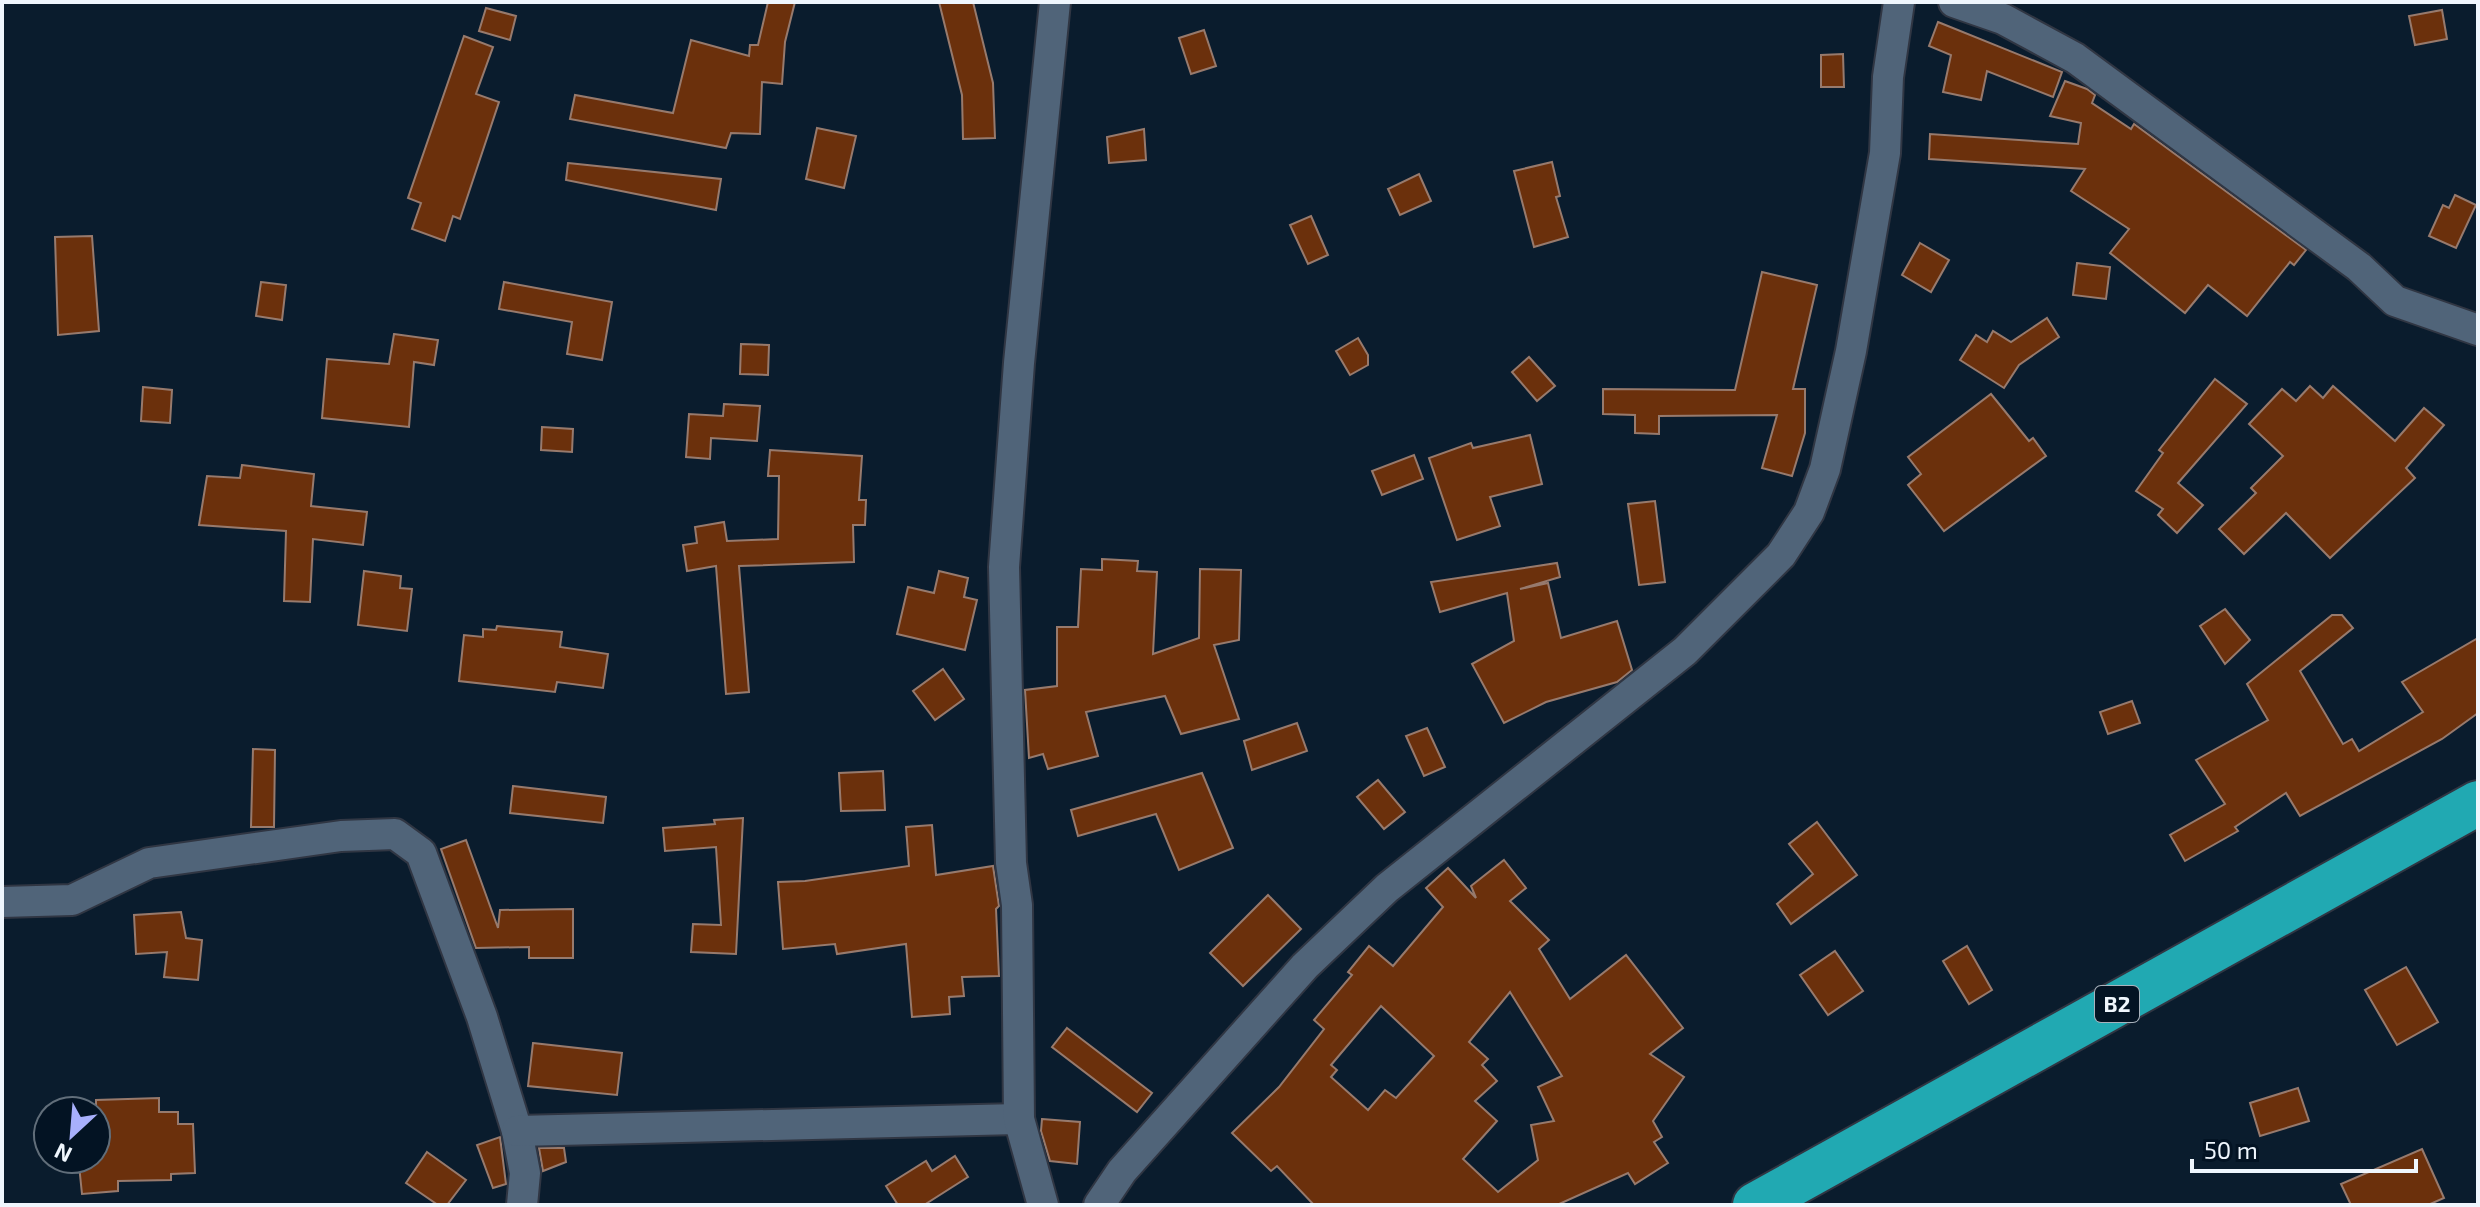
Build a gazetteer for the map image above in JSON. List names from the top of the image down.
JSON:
{
  "streets": {
    "highway": ["B2"]
  },
  "scale_bar": "50 m",
  "north": "bottom left"
}
